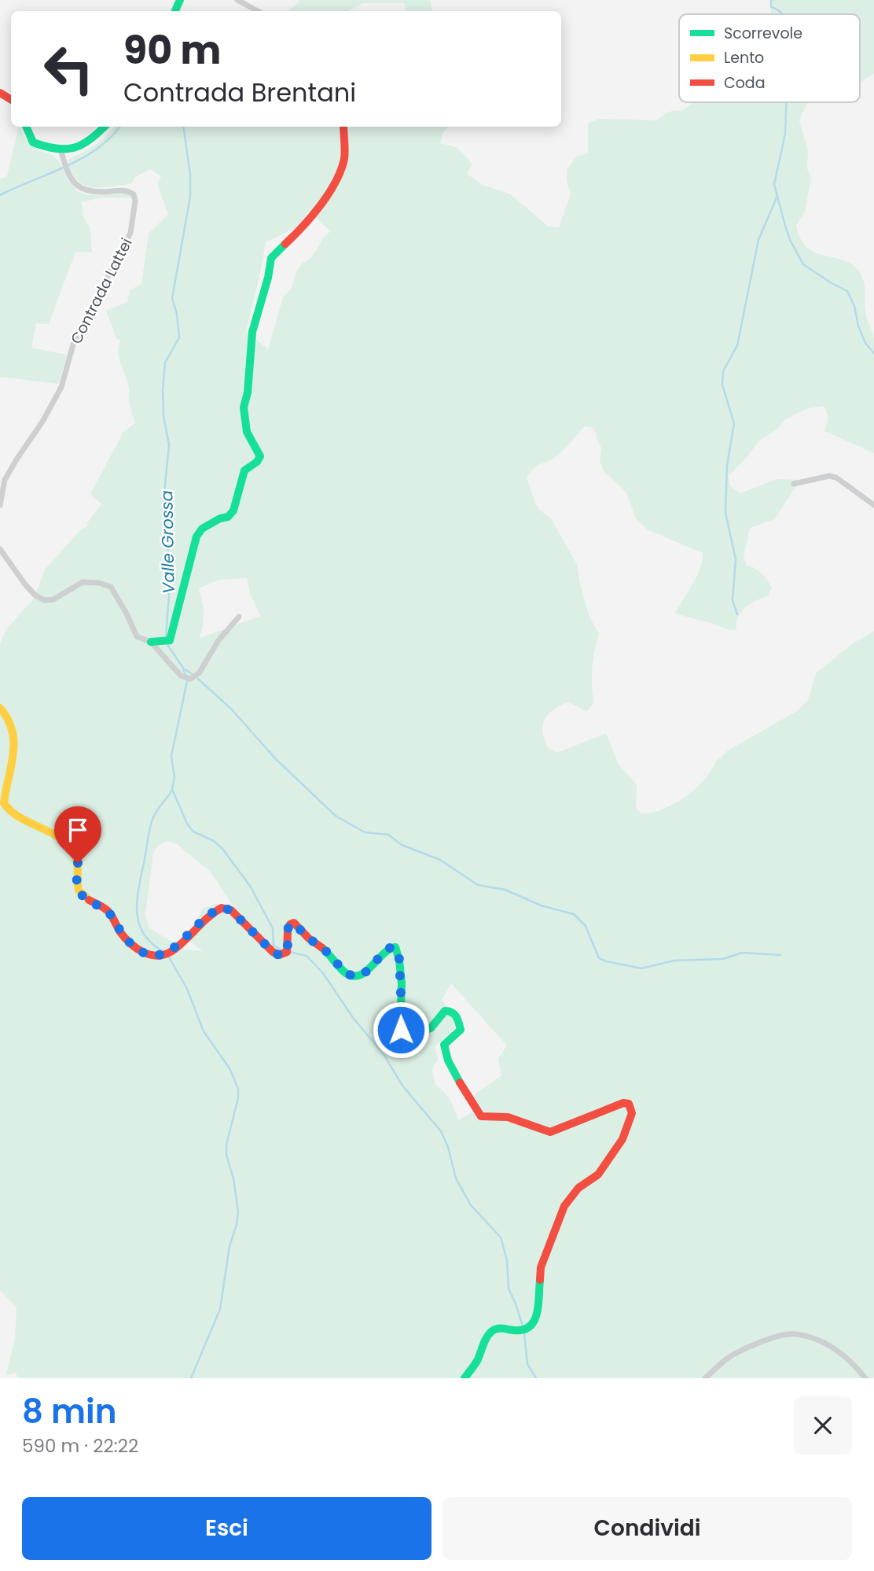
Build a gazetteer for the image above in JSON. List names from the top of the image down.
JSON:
{
  "streets": {
    "street": ["Contrada Lattei"]
  },
  "water": ["Valle Grossa"],
  "legend": ["Scorrevole", "Lento", "Coda"],
  "page": {
    "turn": ["90 m", "Contrada Brentani"],
    "heading": ["8 min", "590 m · 22:22"],
    "buttons": ["Esci", "Condividi"]
  }
}
